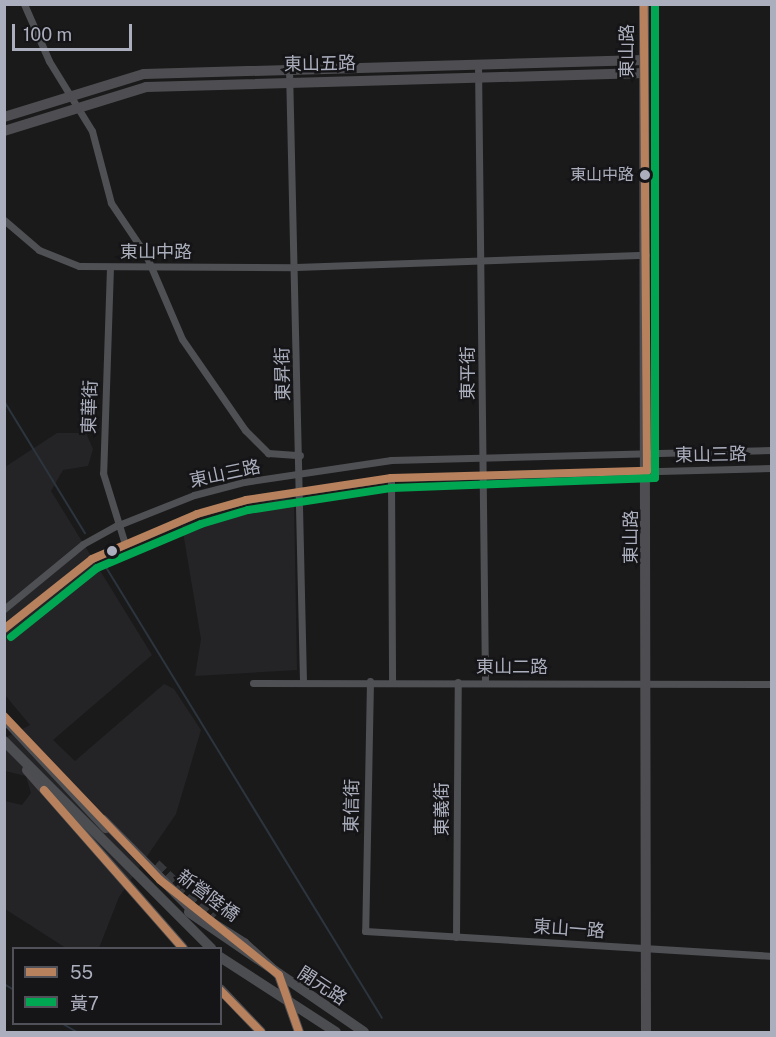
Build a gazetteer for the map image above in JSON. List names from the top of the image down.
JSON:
{
  "streets": {
    "main road": ["開元路"],
    "street": [
      "東山路",
      "東山五路",
      "東山中路",
      "東平街",
      "東昇街",
      "東華街",
      "東山三路",
      "東山二路",
      "東信街",
      "東義街",
      "新營陸橋",
      "東山一路"
    ]
  },
  "crossings": [
    ["東山路", "東山五路"],
    ["東山路", "東山中路"],
    ["東山路", "東山三路"],
    ["東山路", "東山二路"],
    ["東山路", "東山一路"],
    ["東山五路", "東平街"],
    ["東山五路", "東昇街"],
    ["東山五路", "東山三路"],
    ["東山中路", "東平街"],
    ["東山中路", "東昇街"],
    ["東山中路", "東華街"],
    ["東山中路", "東山三路"],
    ["東平街", "東山三路"],
    ["東平街", "東山二路"],
    ["東昇街", "東山三路"],
    ["東昇街", "東山二路"],
    ["東華街", "東山三路"],
    ["東山二路", "東信街"],
    ["東山二路", "東義街"],
    ["東信街", "東山一路"],
    ["東義街", "東山一路"],
    ["新營陸橋", "開元路"]
  ],
  "places": ["東山中路"],
  "lines": ["transit line 55", "transit line 黃7"],
  "legend": ["55", "黃7"],
  "scale_bar": "100 m"
}
